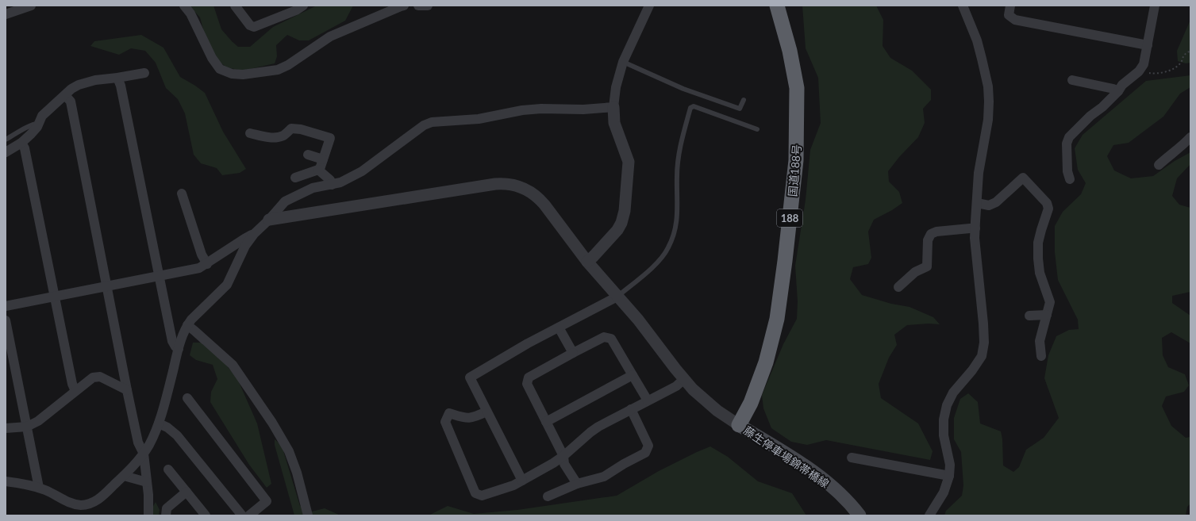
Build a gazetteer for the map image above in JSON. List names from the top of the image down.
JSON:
{
  "streets": {
    "highway": ["国道188号", "188"],
    "main road": ["藤生停車場錦帯橋線"]
  },
  "crossings": [
    ["国道188号", "藤生停車場錦帯橋線"]
  ]
}
